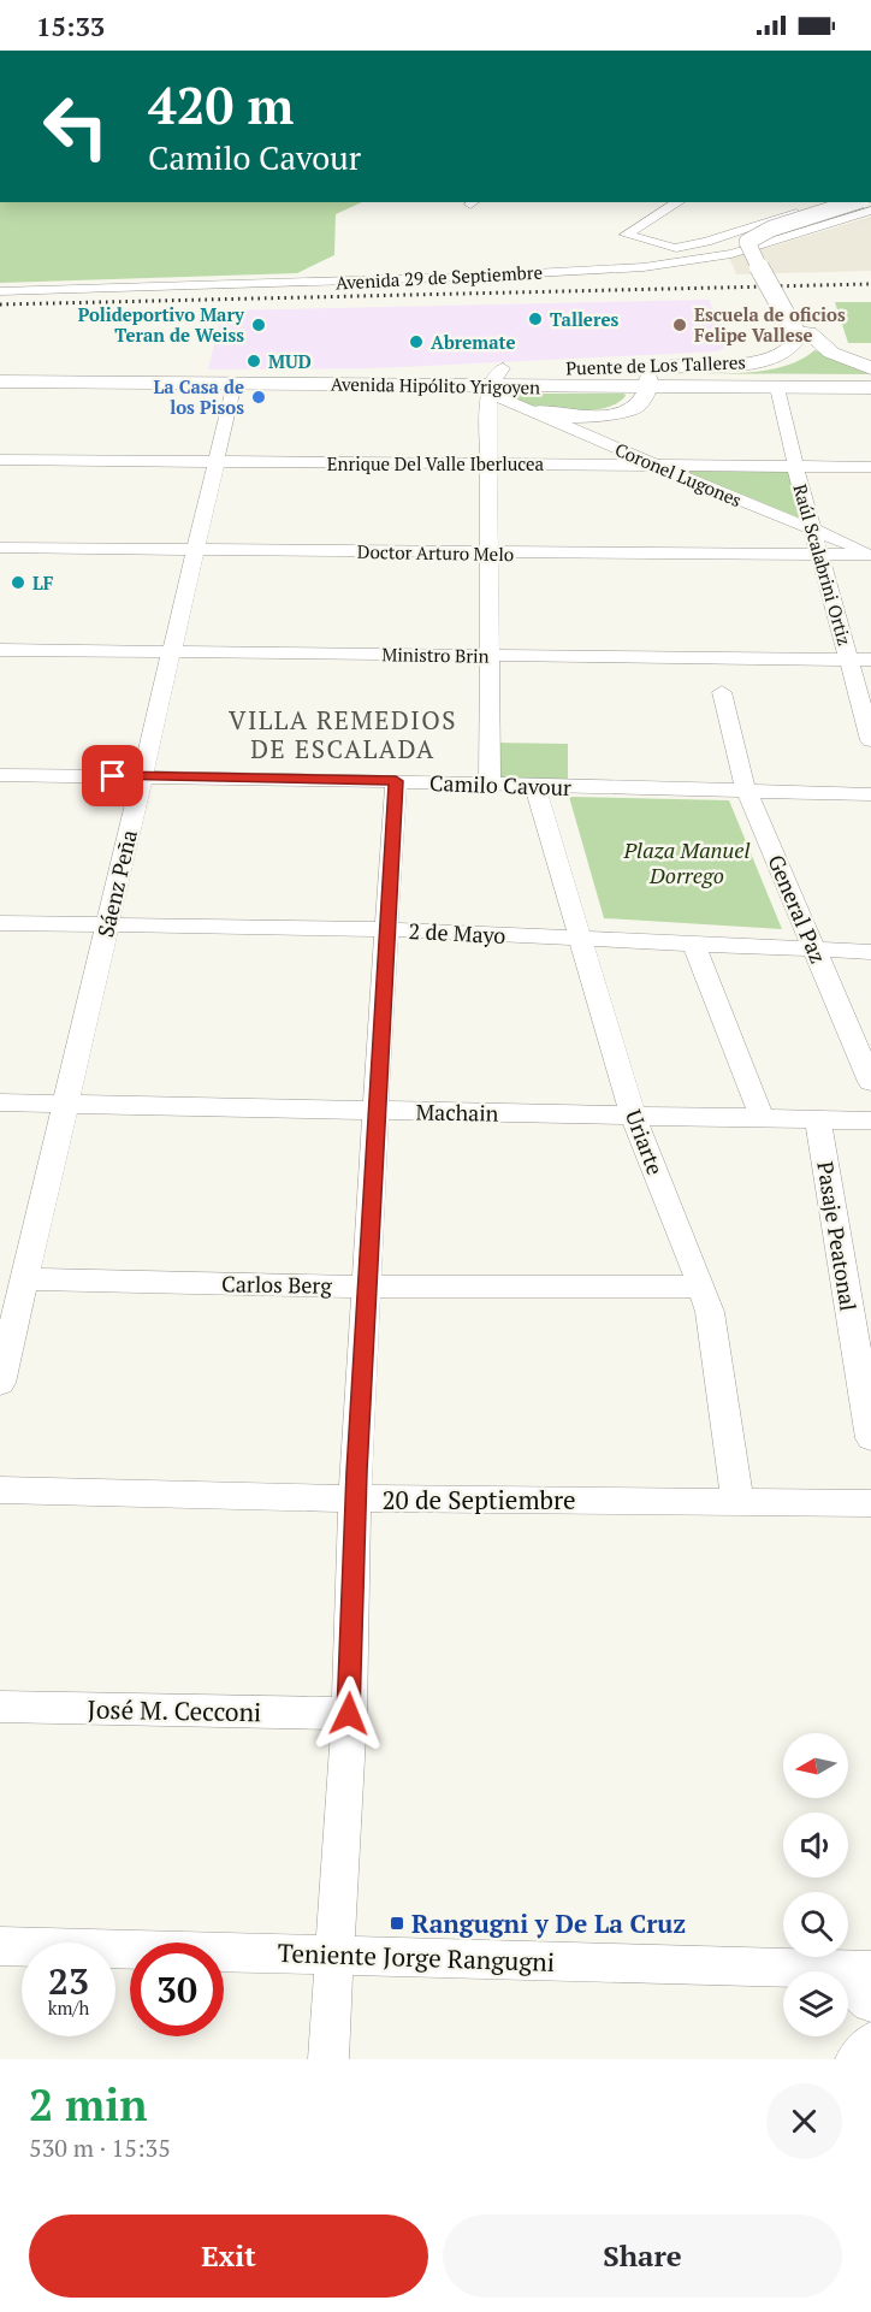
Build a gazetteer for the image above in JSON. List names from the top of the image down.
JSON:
{
  "streets": {
    "main road": ["Puente de Los Talleres", "Avenida Hipólito Yrigoyen"],
    "street": [
      "Avenida 29 de Septiembre",
      "Enrique Del Valle Iberlucea",
      "Coronel Lugones",
      "Doctor Arturo Melo",
      "Raúl Scalabrini Ortiz",
      "Ministro Brin",
      "Camilo Cavour",
      "Sáenz Peña",
      "General Paz",
      "2 de Mayo",
      "Machain",
      "Uriarte",
      "Pasaje Peatonal",
      "Carlos Berg",
      "20 de Septiembre",
      "José M. Cecconi",
      "Teniente Jorge Rangugni"
    ]
  },
  "crossings": [
    ["Puente de Los Talleres", "Avenida Hipólito Yrigoyen"],
    ["Puente de Los Talleres", "Coronel Lugones"],
    ["Avenida Hipólito Yrigoyen", "Coronel Lugones"],
    ["Avenida Hipólito Yrigoyen", "Raúl Scalabrini Ortiz"],
    ["Avenida Hipólito Yrigoyen", "Sáenz Peña"],
    ["Enrique Del Valle Iberlucea", "Coronel Lugones"],
    ["Enrique Del Valle Iberlucea", "Raúl Scalabrini Ortiz"],
    ["Enrique Del Valle Iberlucea", "Sáenz Peña"],
    ["Coronel Lugones", "Doctor Arturo Melo"],
    ["Coronel Lugones", "Raúl Scalabrini Ortiz"],
    ["Doctor Arturo Melo", "Raúl Scalabrini Ortiz"],
    ["Doctor Arturo Melo", "Sáenz Peña"],
    ["Raúl Scalabrini Ortiz", "Ministro Brin"],
    ["Ministro Brin", "Sáenz Peña"],
    ["Camilo Cavour", "Sáenz Peña"],
    ["Camilo Cavour", "General Paz"],
    ["Camilo Cavour", "Uriarte"],
    ["Sáenz Peña", "2 de Mayo"],
    ["Sáenz Peña", "Machain"],
    ["Sáenz Peña", "Carlos Berg"],
    ["General Paz", "2 de Mayo"],
    ["2 de Mayo", "Uriarte"],
    ["Machain", "Uriarte"],
    ["Machain", "Pasaje Peatonal"],
    ["Uriarte", "Carlos Berg"],
    ["Uriarte", "20 de Septiembre"]
  ],
  "districts": ["VILLA REMEDIOS DE ESCALADA"],
  "parks": ["Plaza Manuel Dorrego"],
  "places": {
    "other": [
      "Talleres",
      "Polideportivo Mary Teran de Weiss",
      "Escuela de oficios Felipe Vallese",
      "Abremate",
      "MUD",
      "La Casa de los Pisos",
      "LF"
    ],
    "transit": ["Rangugni y De La Cruz"]
  },
  "north": "left",
  "page": {
    "status": "15:33",
    "turn": ["420 m", "Camilo Cavour"],
    "speed": "23 km/h",
    "limit": "30",
    "heading": ["2 min", "530 m · 15:35"],
    "buttons": ["Exit", "Share"]
  }
}
